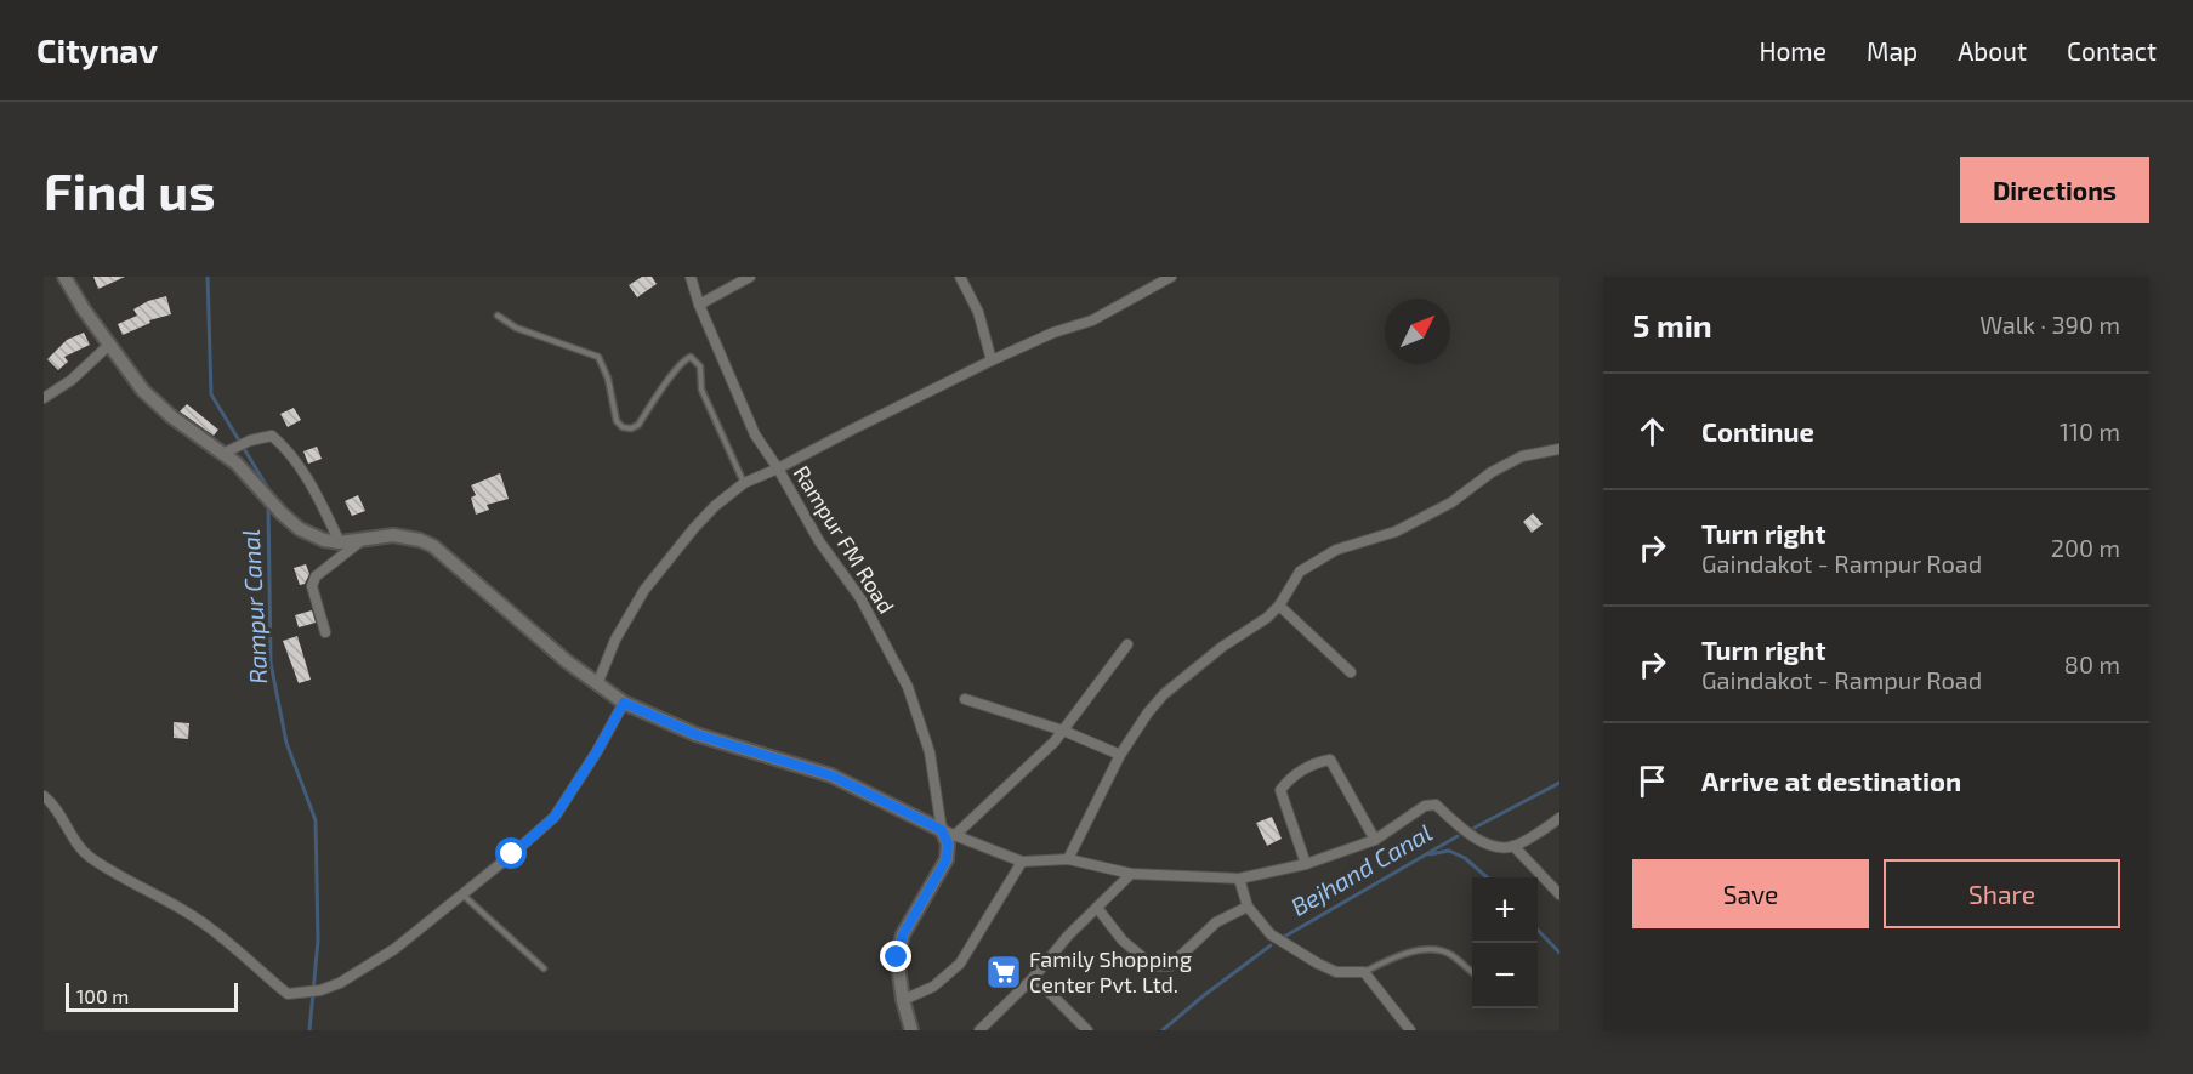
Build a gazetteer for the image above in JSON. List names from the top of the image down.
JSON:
{
  "streets": {
    "street": ["Rampur FM Road"]
  },
  "water": ["Rampur Canal", "Bejhand Canal"],
  "places": {
    "supermarket": ["Family Shopping Center Pvt. Ltd."]
  },
  "scale_bar": "100 m",
  "north": "top right",
  "page": {
    "header": "Citynav",
    "nav": [
      "Home",
      "Map",
      "About",
      "Contact"
    ],
    "buttons": [
      "Directions",
      ["Save", "Share"]
    ],
    "title": "Find us",
    "heading": ["5 min", "Walk · 390 m"],
    "list": [
      ["Continue", "110 m"],
      ["Turn right", "Gaindakot - Rampur Road", "200 m"],
      ["Turn right", "Gaindakot - Rampur Road", "80 m"],
      "Arrive at destination"
    ],
    "map_buttons": ["+", "−"],
    "scale": "100 m"
  }
}
